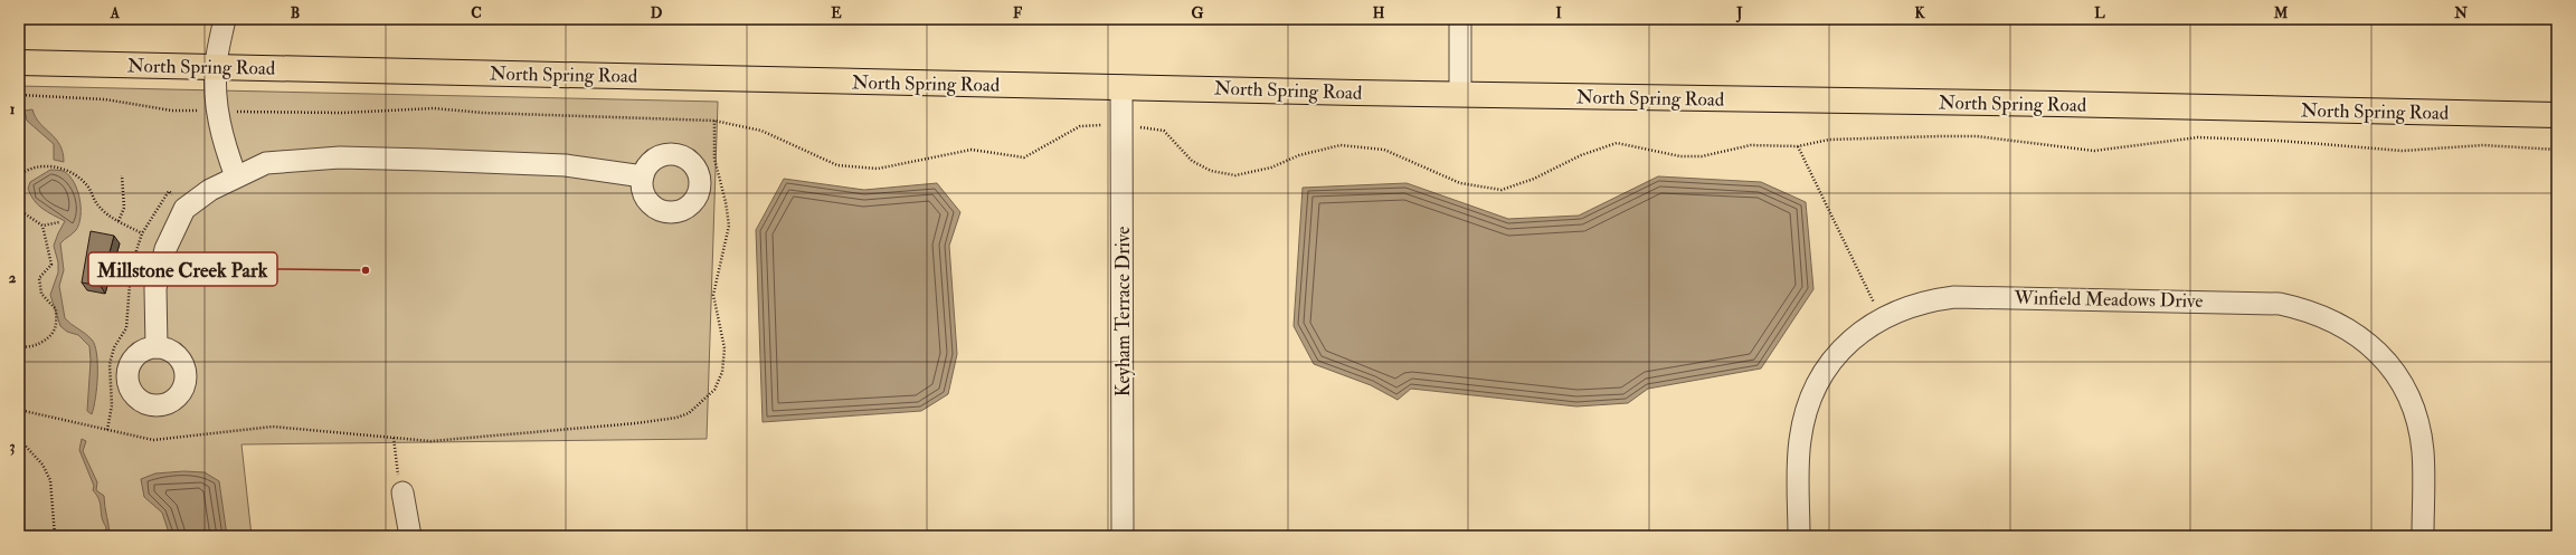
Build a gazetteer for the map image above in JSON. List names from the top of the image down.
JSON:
{
  "streets": {
    "main road": ["North Spring Road"],
    "street": ["Winfield Meadows Drive", "Keyham Terrace Drive"]
  },
  "crossings": [
    ["North Spring Road", "Keyham Terrace Drive"]
  ],
  "places": ["Millstone Creek Park"],
  "grid": {
    "columns": [
      "A",
      "B",
      "C",
      "D",
      "E",
      "F",
      "G",
      "H",
      "I",
      "J",
      "K",
      "L",
      "M",
      "N"
    ],
    "rows": ["1", "2", "3"]
  }
}
